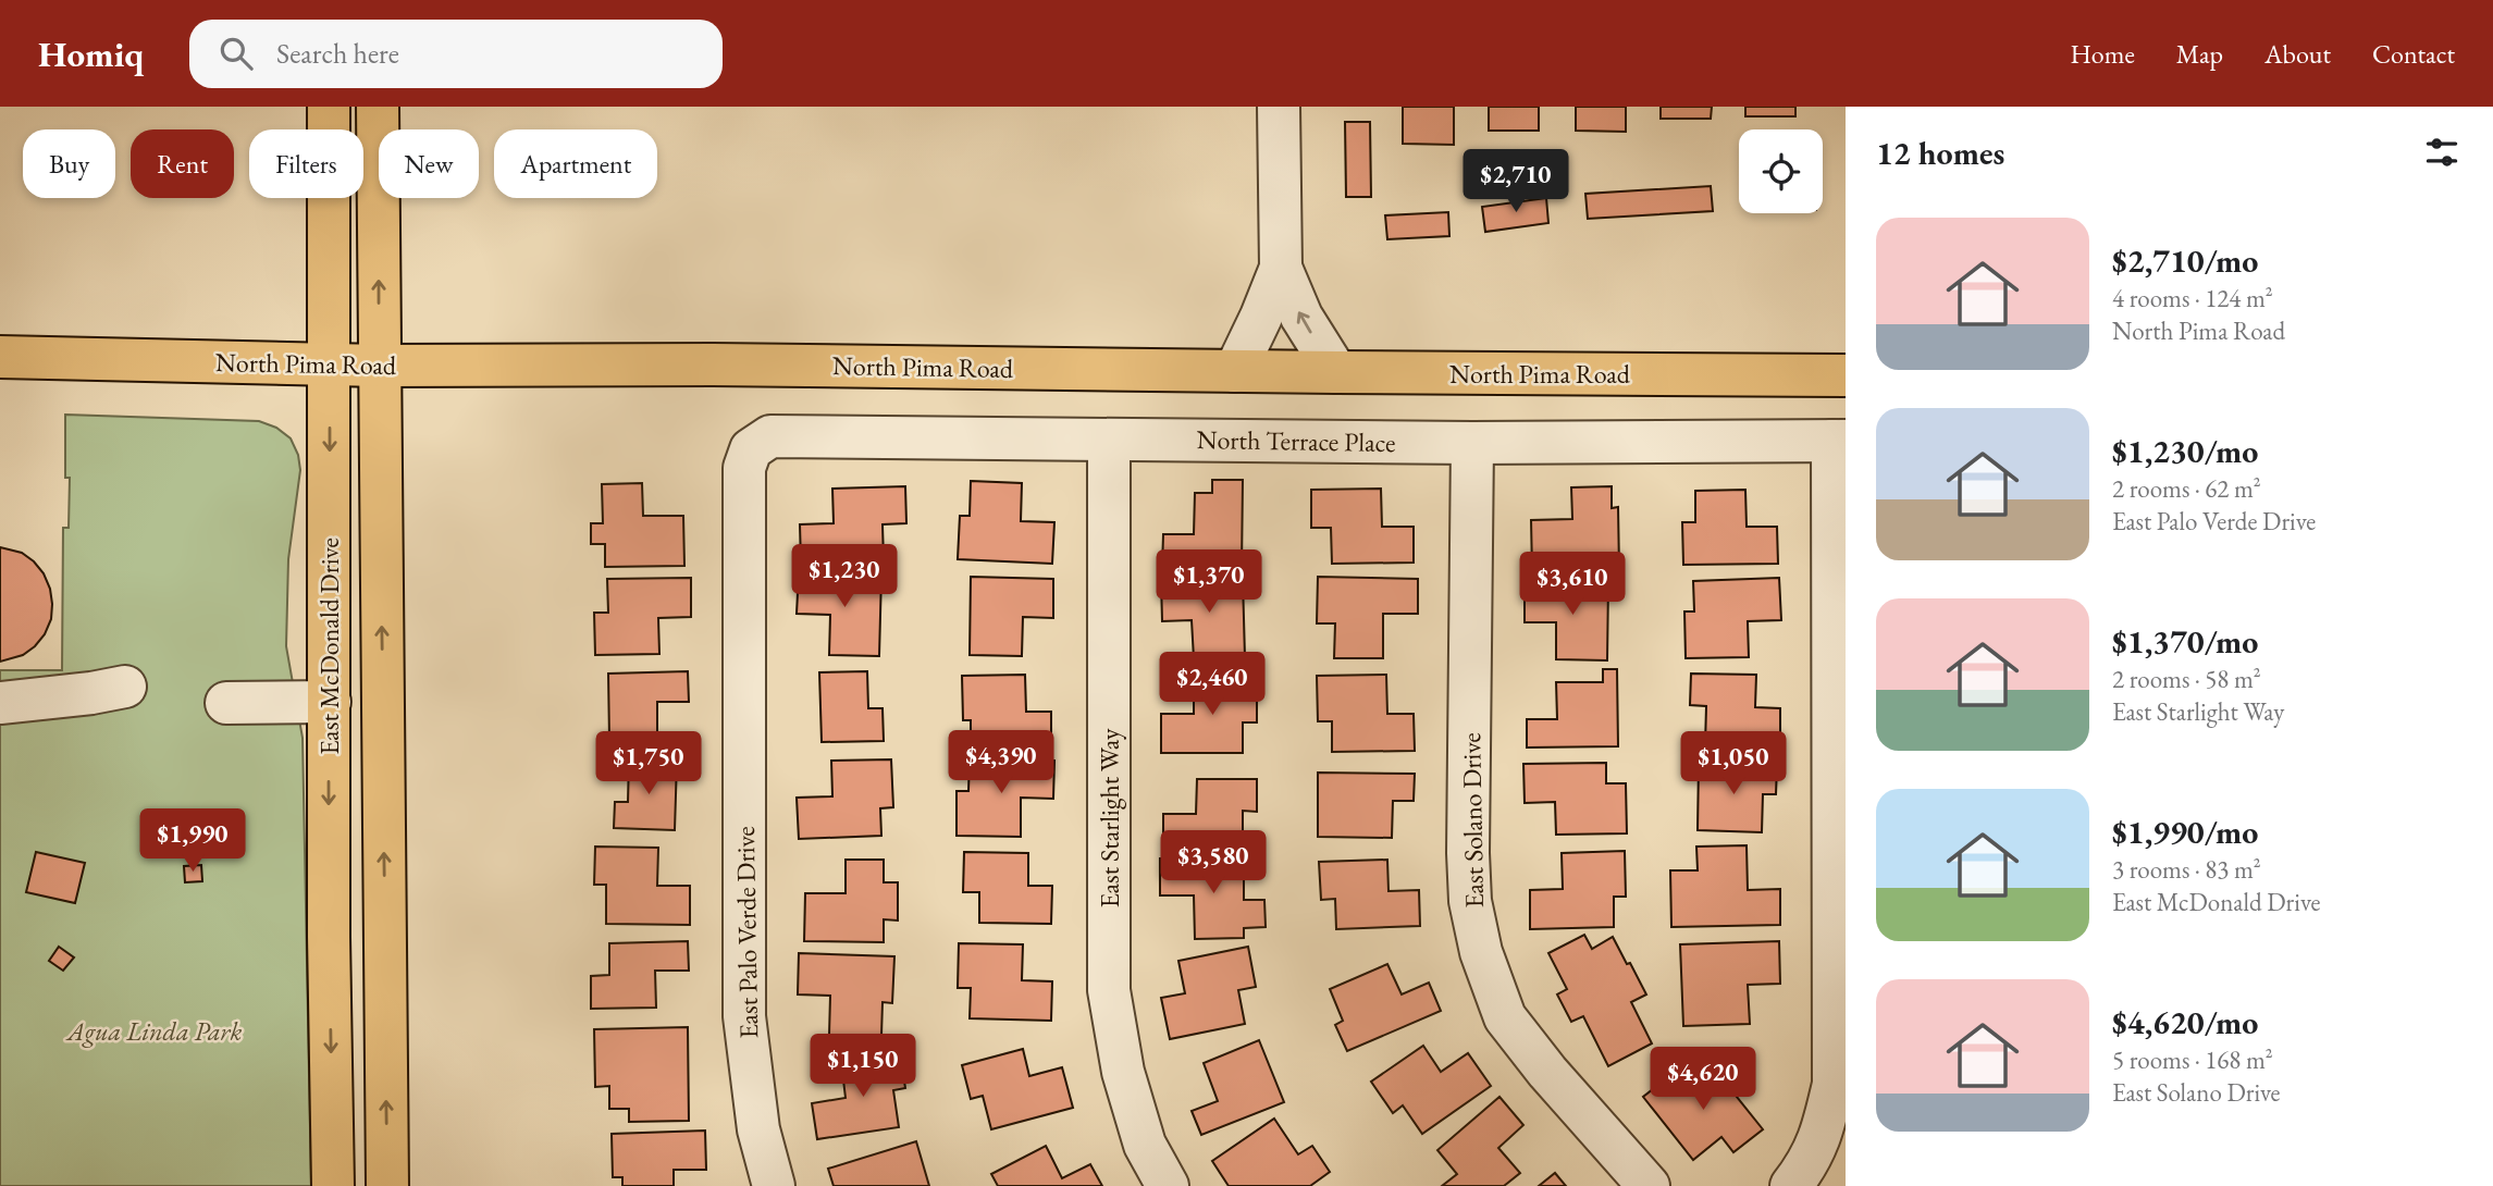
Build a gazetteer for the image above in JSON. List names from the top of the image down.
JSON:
{
  "streets": {
    "main road": ["North Pima Road", "East McDonald Drive"],
    "street": [
      "North Terrace Place",
      "East Starlight Way",
      "East Solano Drive",
      "East Palo Verde Drive"
    ]
  },
  "crossings": [
    ["North Pima Road", "East McDonald Drive"],
    ["North Terrace Place", "East Starlight Way"],
    ["North Terrace Place", "East Solano Drive"],
    ["North Terrace Place", "East Palo Verde Drive"]
  ],
  "parks": ["Agua Linda Park"],
  "page": {
    "header": "Homiq",
    "search": "Search here",
    "nav": [
      "Home",
      "Map",
      "About",
      "Contact"
    ],
    "heading": "12 homes",
    "chip": [
      "Buy",
      "Rent",
      "Filters",
      "New",
      "Apartment"
    ],
    "price": [
      "$2,710",
      "$1,230",
      "$1,370",
      "$3,610",
      "$2,460",
      "$4,390",
      "$1,750",
      "$1,050",
      "$1,990",
      "$3,580",
      "$1,150",
      "$4,620"
    ],
    "list": [
      {
        "name": "$2,710/mo",
        "note": "4 rooms · 124 m² · North Pima Road"
      },
      {
        "name": "$1,230/mo",
        "note": "2 rooms · 62 m² · East Palo Verde Drive"
      },
      {
        "name": "$1,370/mo",
        "note": "2 rooms · 58 m² · East Starlight Way"
      },
      {
        "name": "$1,990/mo",
        "note": "3 rooms · 83 m² · East McDonald Drive"
      },
      {
        "name": "$4,620/mo",
        "note": "5 rooms · 168 m² · East Solano Drive"
      }
    ]
  }
}
